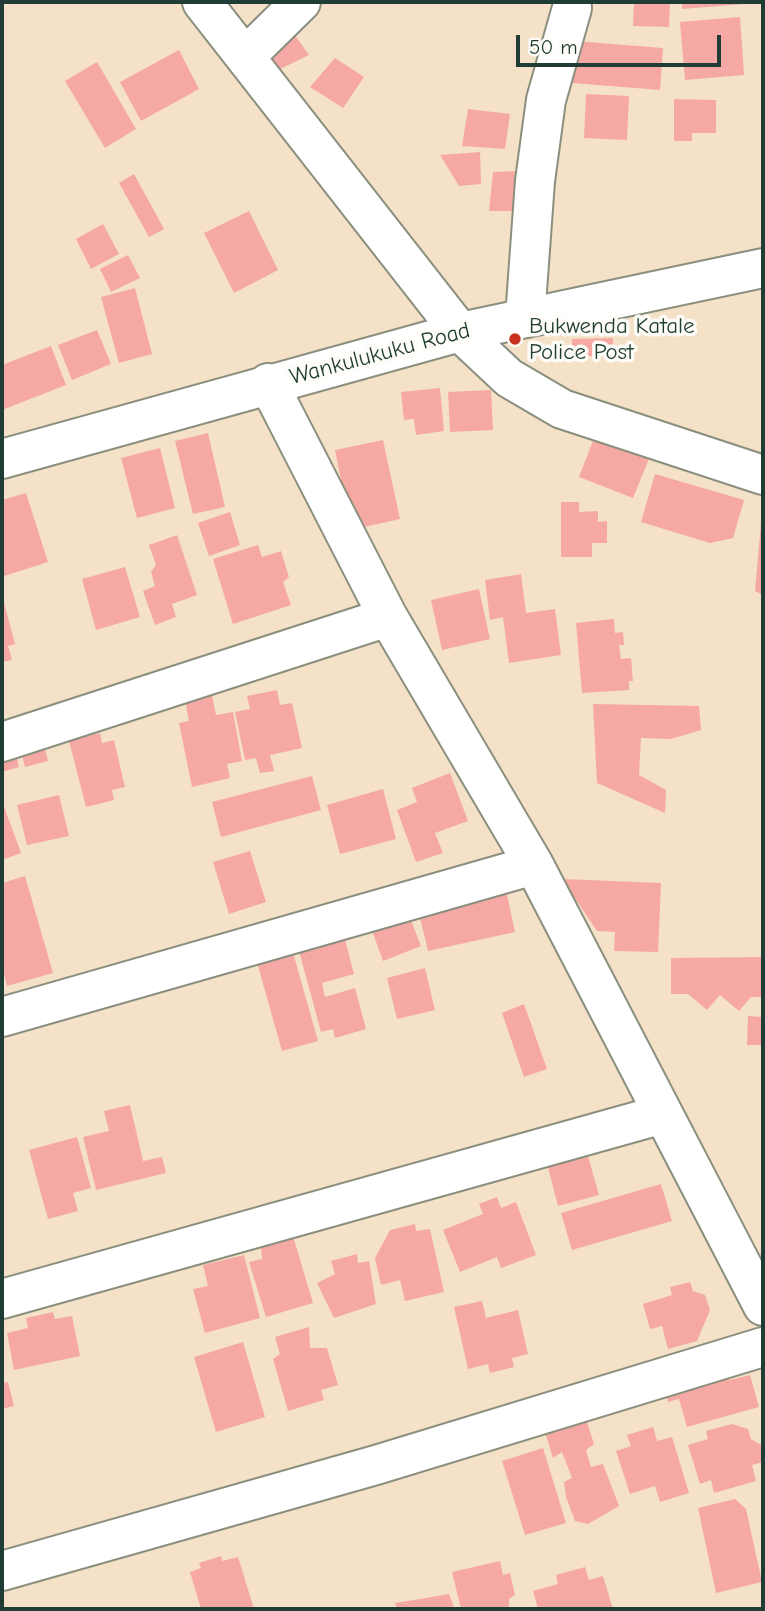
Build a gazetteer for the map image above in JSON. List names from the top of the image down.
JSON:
{
  "streets": {
    "street": ["Wankulukuku Road"]
  },
  "places": ["Bukwenda Katale Police Post"],
  "scale_bar": "50 m"
}
